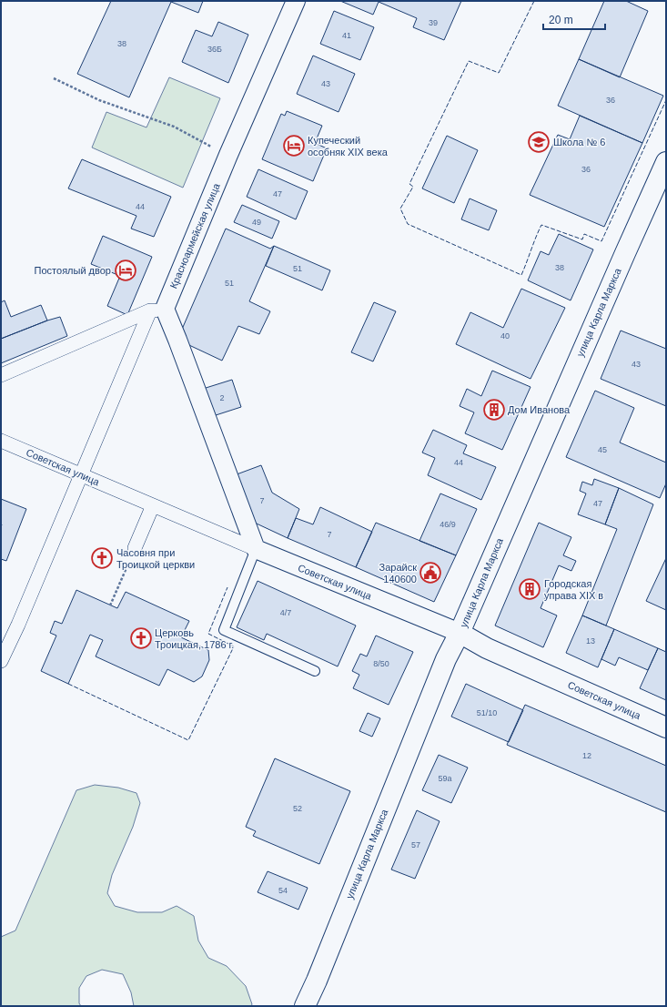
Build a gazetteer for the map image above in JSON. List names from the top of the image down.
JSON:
{
  "streets": {
    "street": ["Красноармейская улица", "улица Карла Маркса", "Советская улица"]
  },
  "crossings": [
    ["улица Карла Маркса", "Советская улица"]
  ],
  "places": {
    "school or university": ["Школа № 6"],
    "hotel": ["Купеческий особняк XIX века", "Постоялый двор"],
    "building": ["Дом Иванова", "Городская управа XIX в"],
    "church": ["Часовня при Троицкой церкви", "Церковь Троицкая, 1786 г."],
    "public building": ["Зарайск 140600"]
  },
  "house_numbers": [
    "39",
    "41",
    "38",
    "36Б",
    "43",
    "36",
    "36",
    "47",
    "44",
    "49",
    "38",
    "51",
    "51",
    "40",
    "43",
    "2",
    "45",
    "44",
    "7",
    "47",
    "46/9",
    "7",
    "4/7",
    "13",
    "8/50",
    "51/10",
    "12",
    "59а",
    "52",
    "57",
    "54"
  ],
  "scale_bar": "20 m"
}
